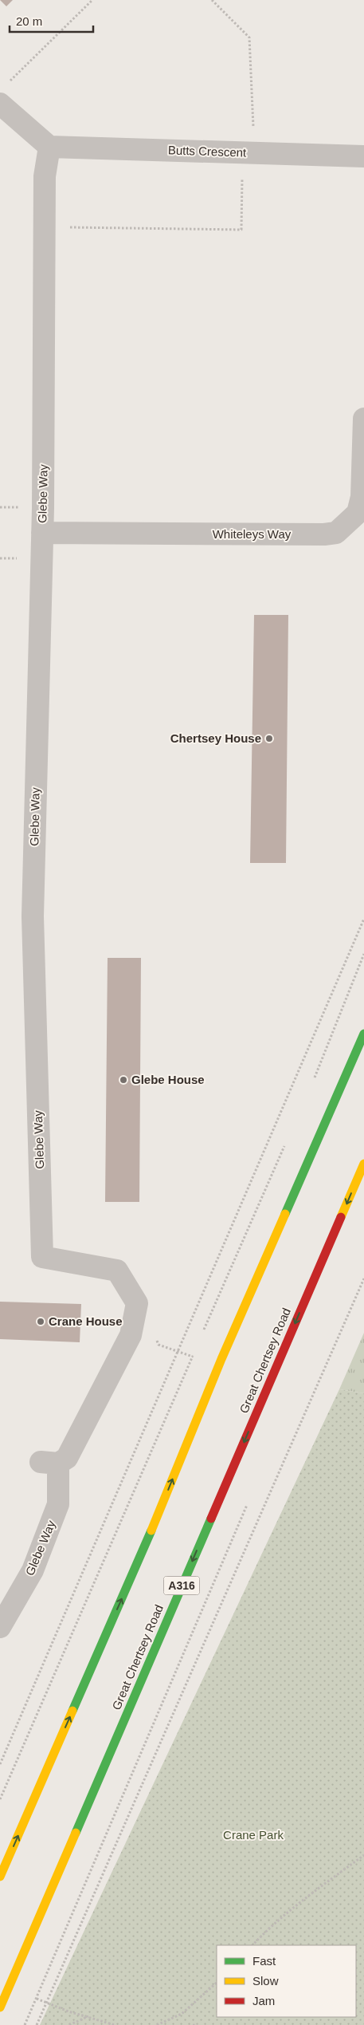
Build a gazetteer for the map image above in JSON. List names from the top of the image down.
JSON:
{
  "streets": {
    "highway": ["Great Chertsey Road", "A316"],
    "street": ["Butts Crescent", "Glebe Way", "Whiteleys Way"]
  },
  "crossings": [
    ["Butts Crescent", "Glebe Way"],
    ["Glebe Way", "Whiteleys Way"]
  ],
  "parks": ["Crane Park"],
  "places": ["Chertsey House", "Glebe House", "Crane House"],
  "legend": ["Fast", "Slow", "Jam"],
  "scale_bar": "20 m"
}
